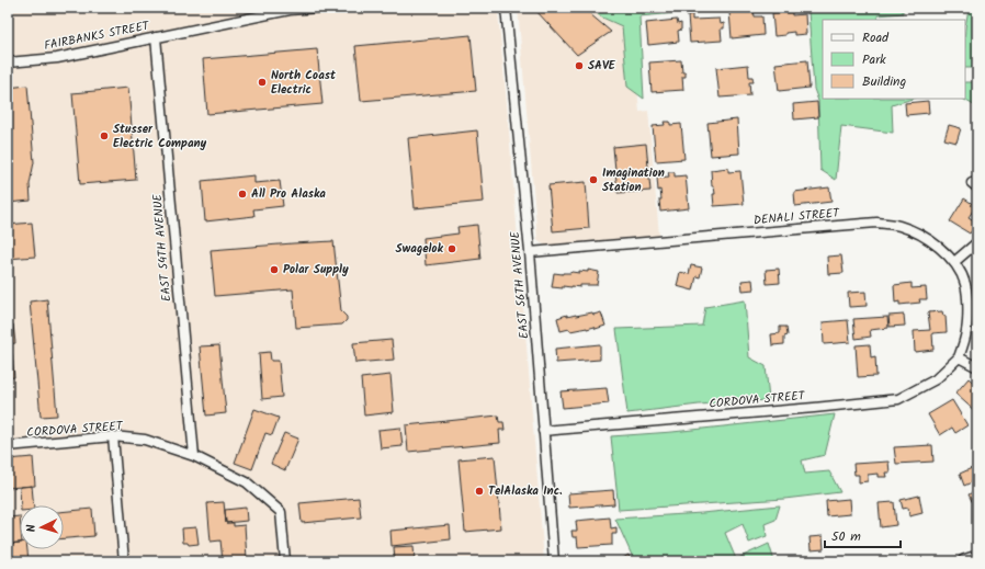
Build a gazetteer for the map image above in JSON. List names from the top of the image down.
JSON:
{
  "streets": {
    "street": [
      "FAIRBANKS STREET",
      "DENALI STREET",
      "EAST 54TH AVENUE",
      "EAST 56TH AVENUE",
      "CORDOVA STREET"
    ]
  },
  "crossings": [
    ["FAIRBANKS STREET", "EAST 54TH AVENUE"],
    ["DENALI STREET", "EAST 56TH AVENUE"],
    ["DENALI STREET", "CORDOVA STREET"],
    ["EAST 54TH AVENUE", "CORDOVA STREET"],
    ["EAST 56TH AVENUE", "CORDOVA STREET"]
  ],
  "places": [
    "SAVE",
    "North Coast Electric",
    "Stusser Electric Company",
    "Imagination Station",
    "All Pro Alaska",
    "Swagelok",
    "Polar Supply",
    "TelAlaska Inc."
  ],
  "legend": ["Road", "Park", "Building"],
  "scale_bar": "50 m",
  "north": "left"
}
